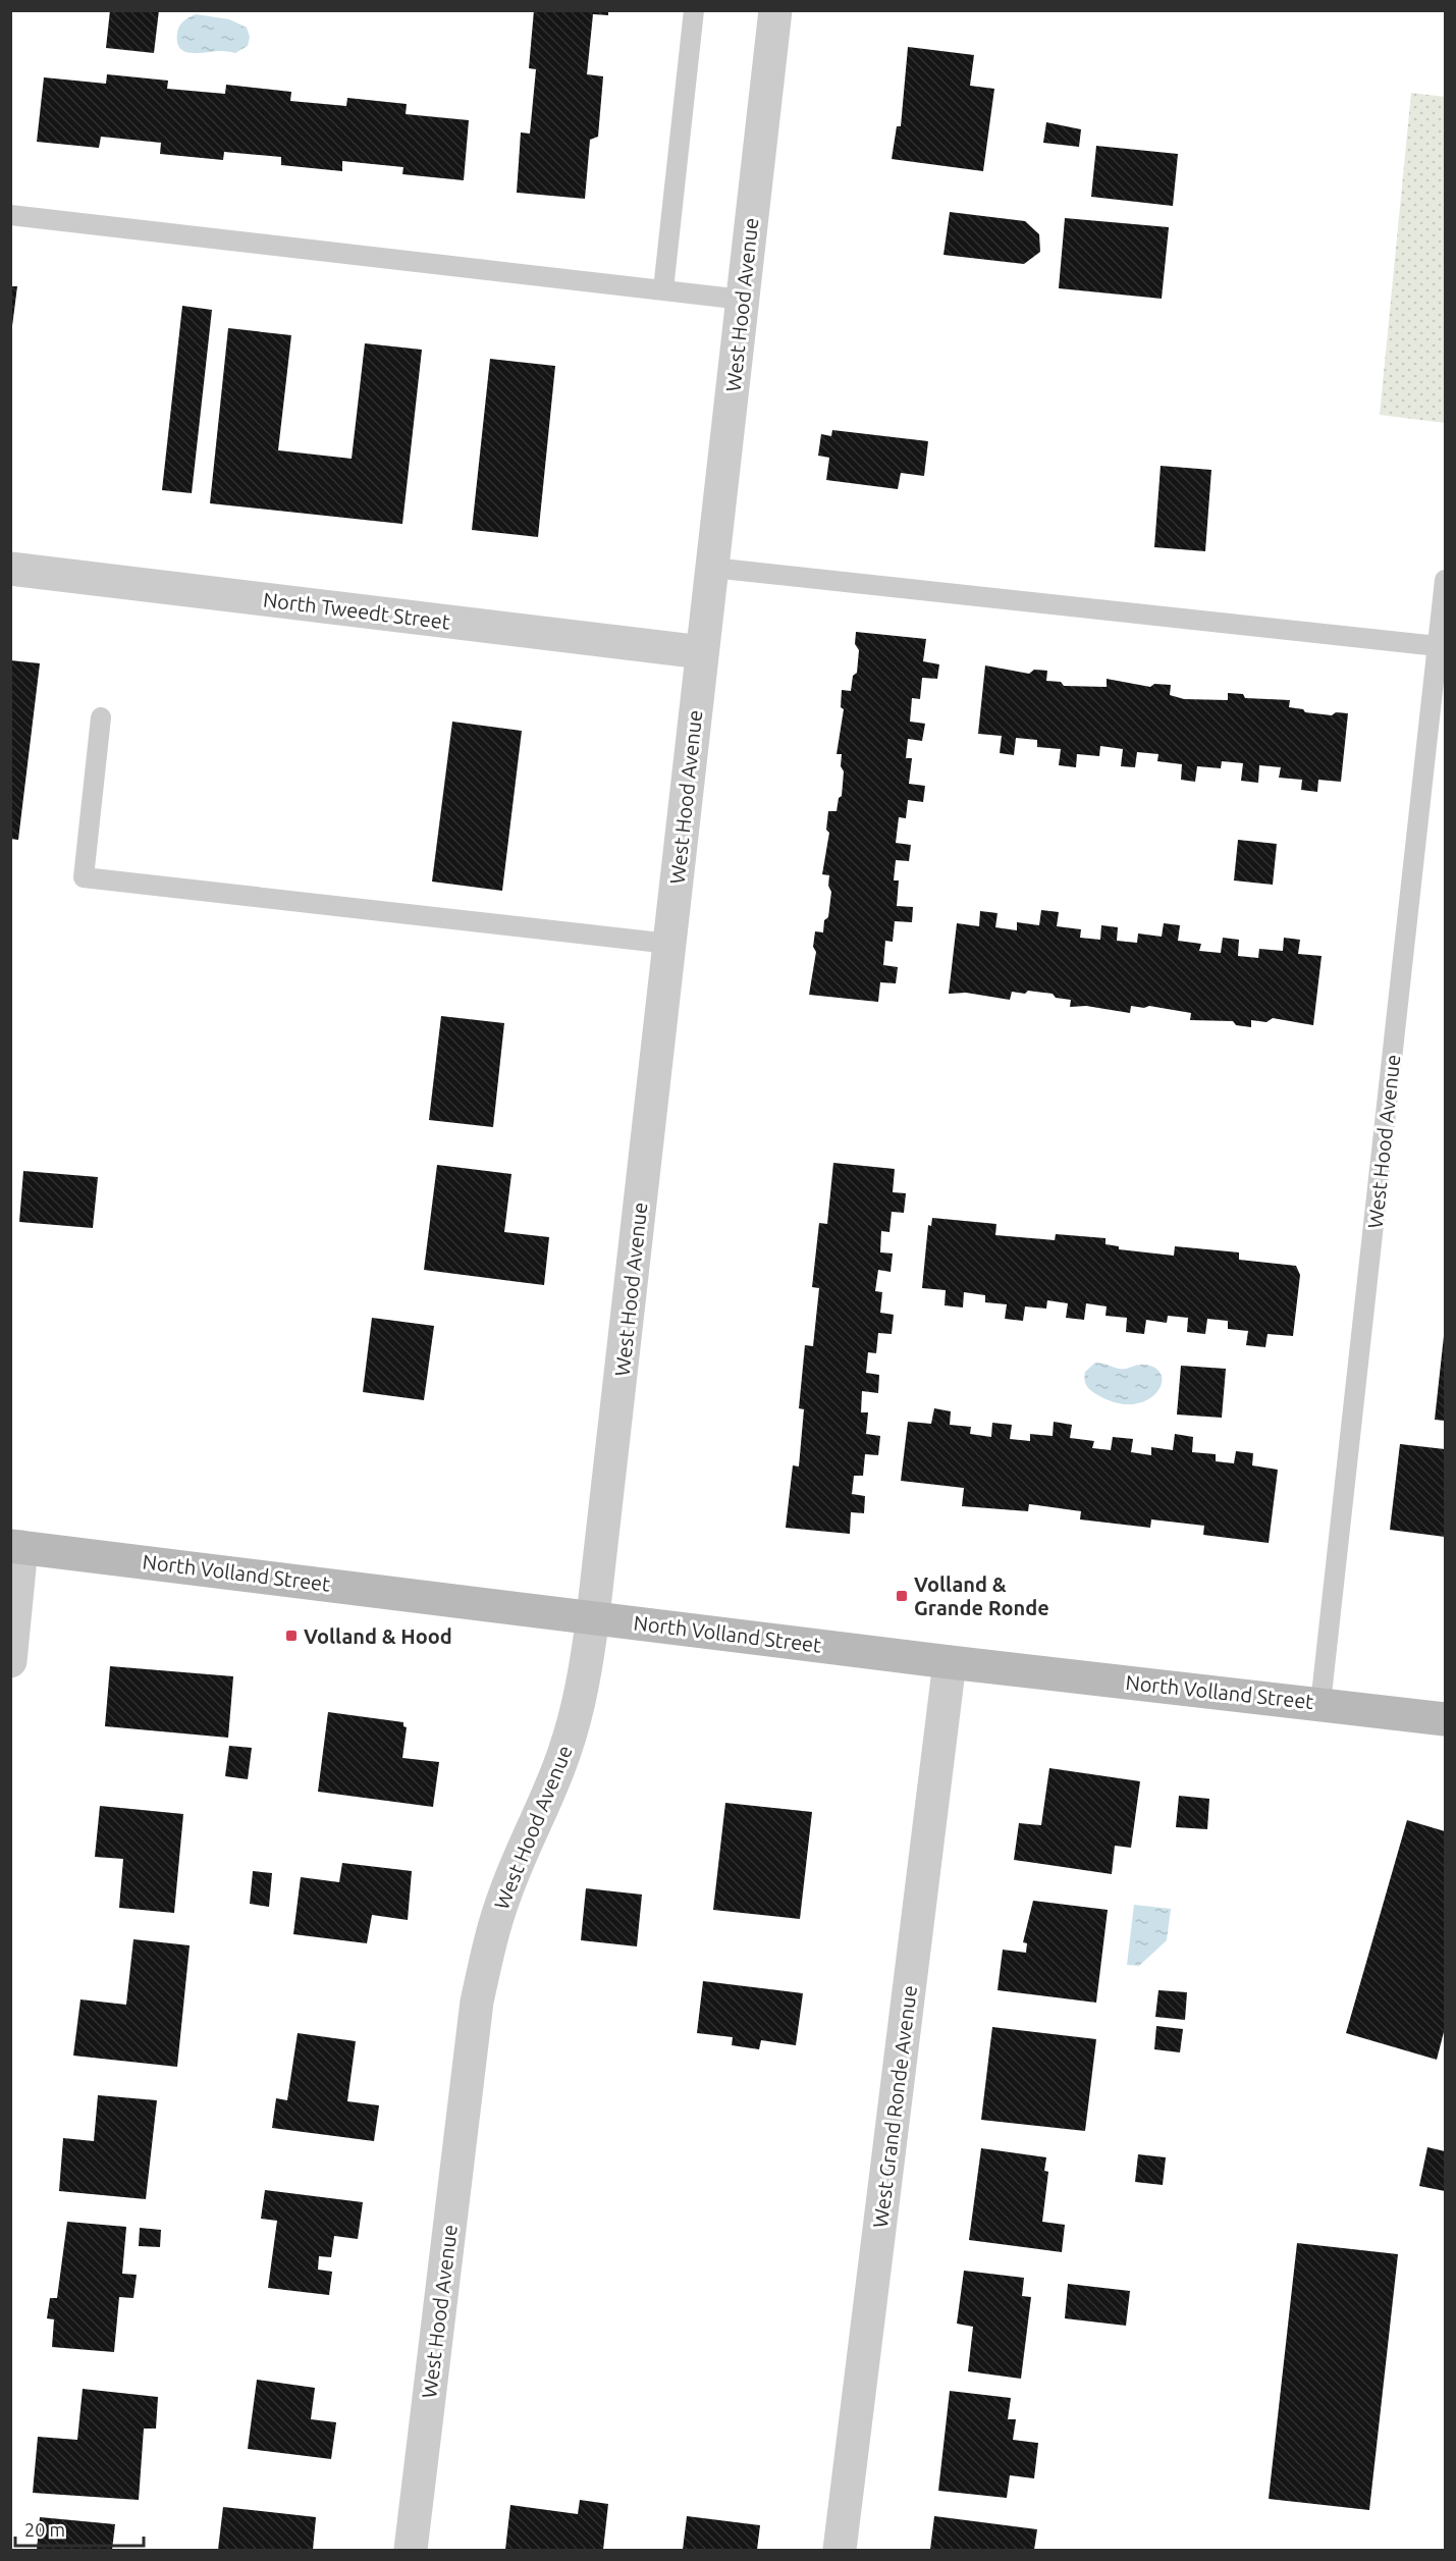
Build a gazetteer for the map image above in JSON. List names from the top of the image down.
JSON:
{
  "streets": {
    "main road": ["North Volland Street"],
    "street": ["West Hood Avenue", "North Tweedt Street", "West Grand Ronde Avenue"]
  },
  "crossings": [
    ["West Hood Avenue", "North Tweedt Street"],
    ["West Hood Avenue", "North Volland Street"],
    ["North Volland Street", "West Grand Ronde Avenue"]
  ],
  "places": {
    "transit": ["Volland & Grande Ronde", "Volland & Hood"]
  },
  "scale_bar": "20 m"
}
